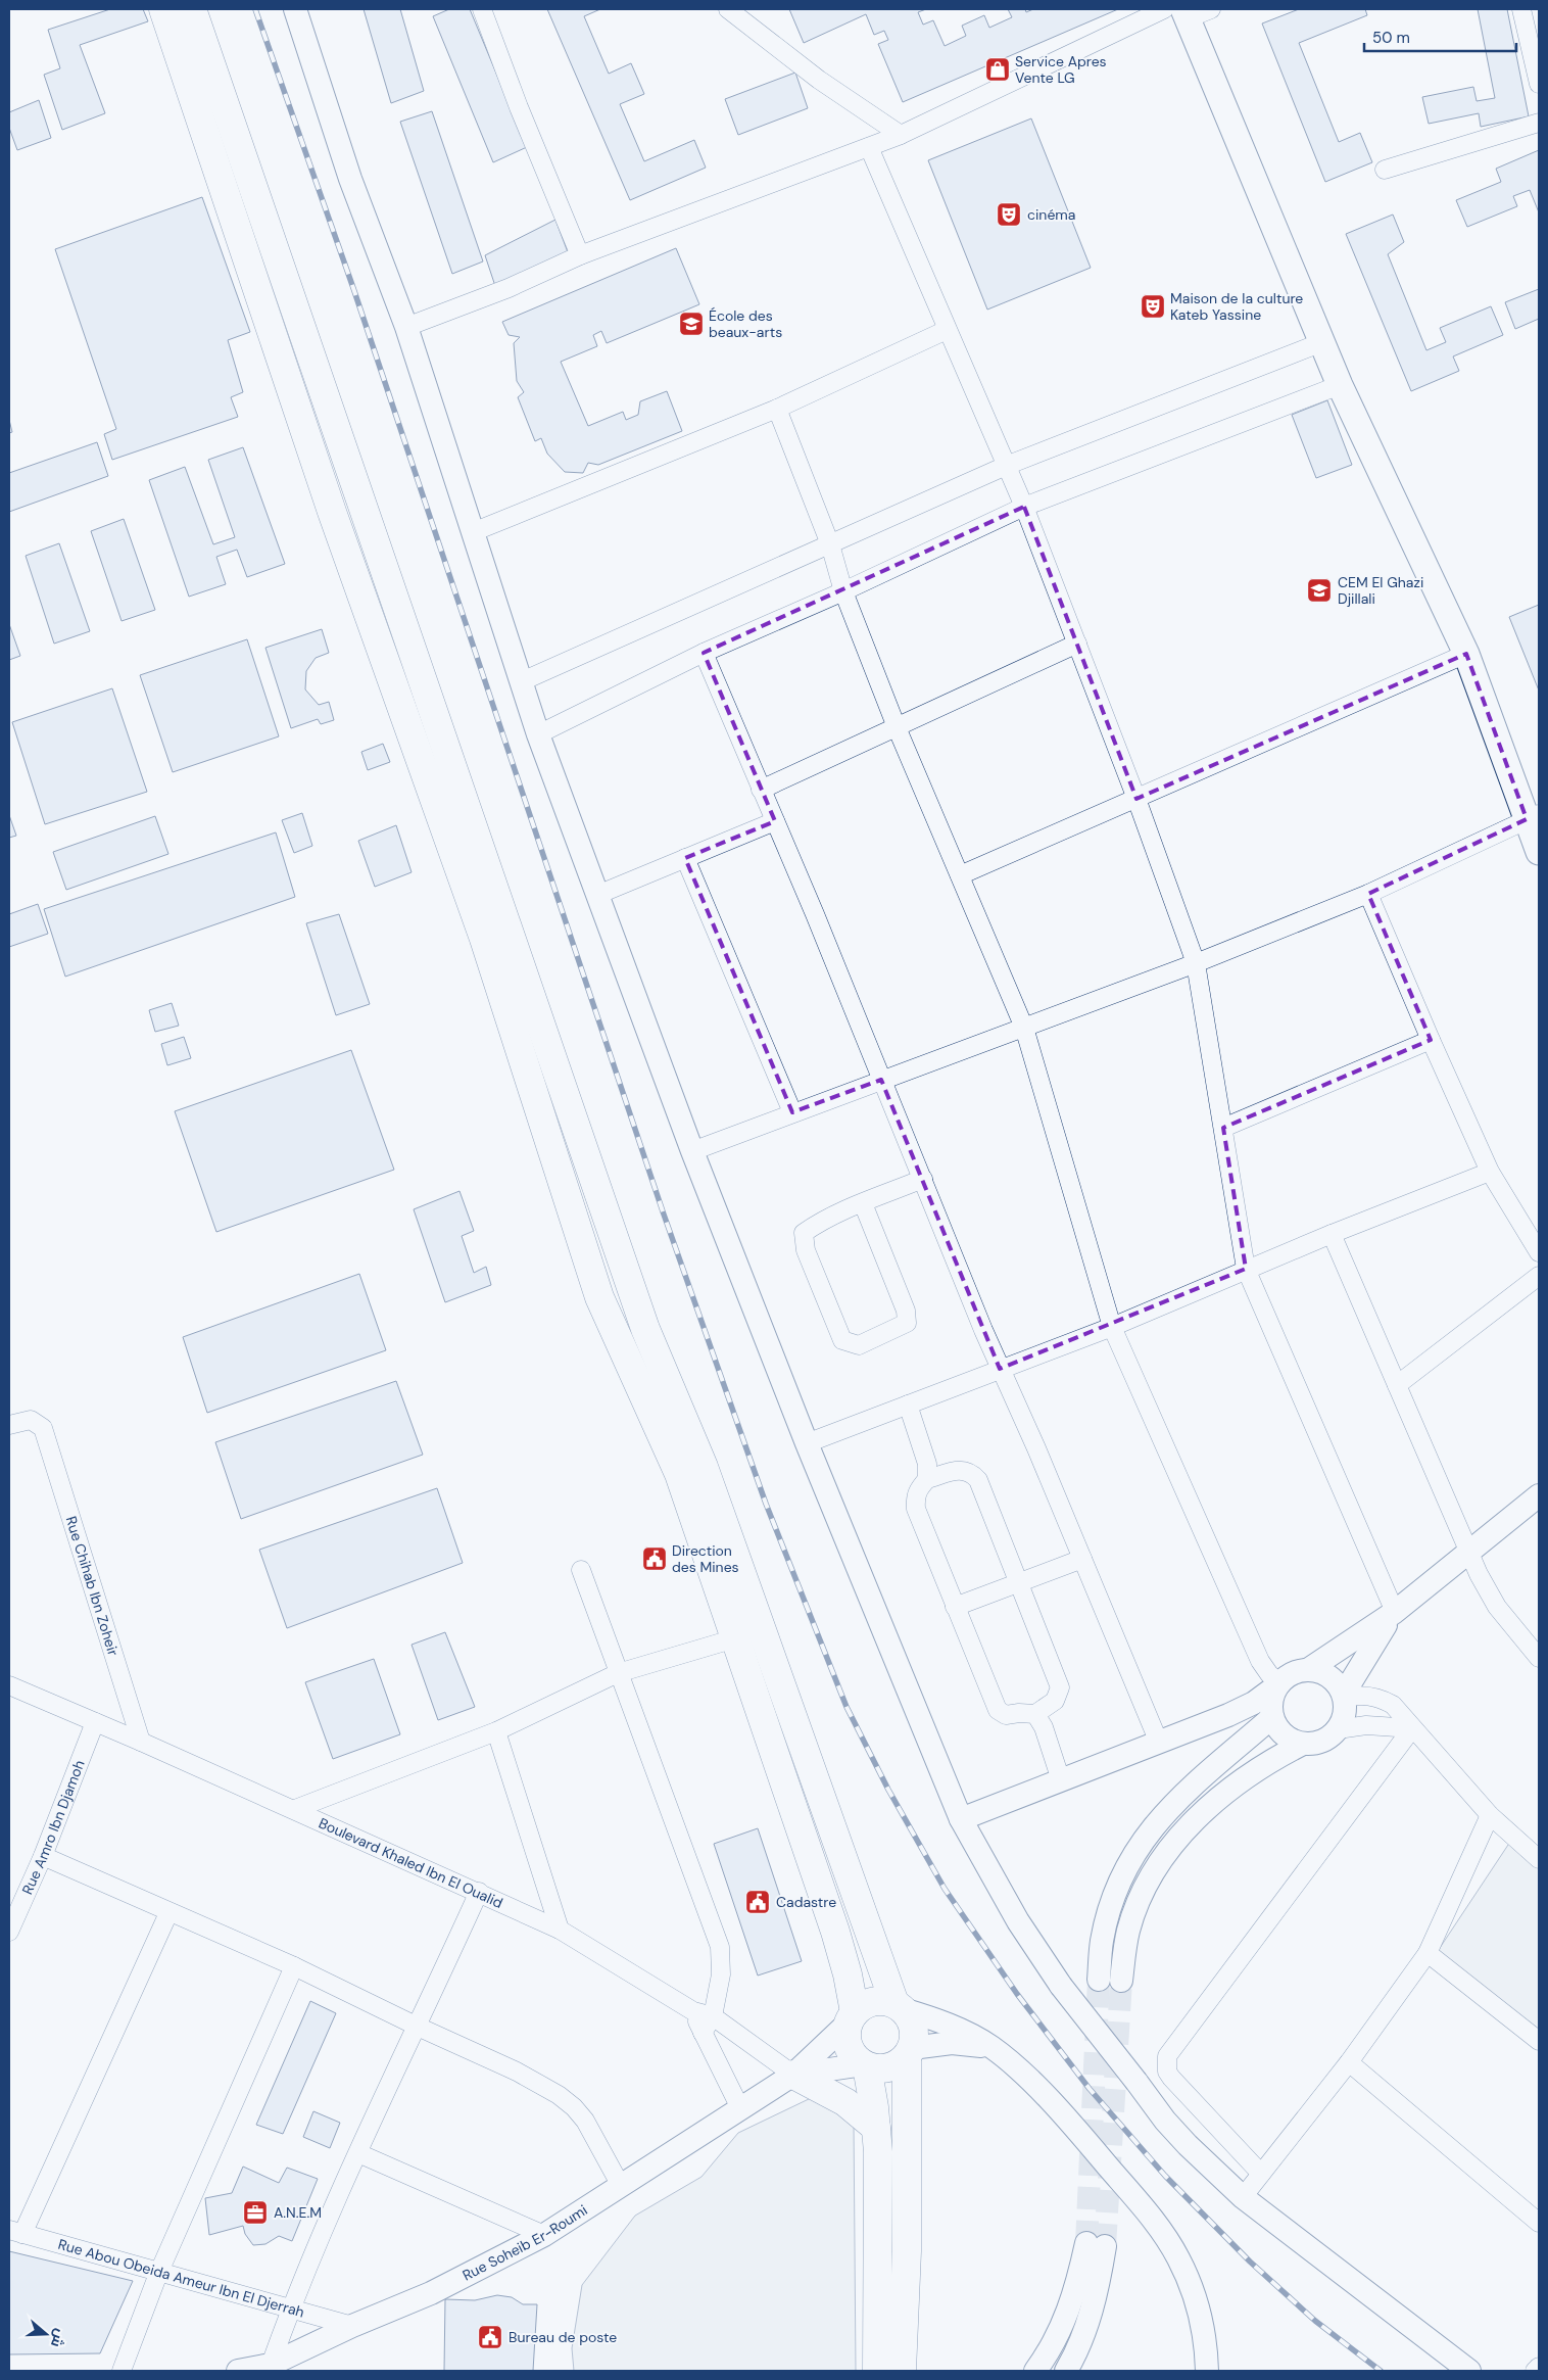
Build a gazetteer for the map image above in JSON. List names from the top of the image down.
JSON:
{
  "streets": {
    "street": [
      "Rue Chihab Ibn Zoheir",
      "Rue Amro Ibn Djamoh",
      "Boulevard Khaled Ibn El Oualid",
      "Rue Soheib Er-Roumi",
      "Rue Abou Obeida Ameur Ibn El Djerrah"
    ]
  },
  "crossings": [
    ["Rue Chihab Ibn Zoheir", "Boulevard Khaled Ibn El Oualid"],
    ["Rue Amro Ibn Djamoh", "Boulevard Khaled Ibn El Oualid"],
    ["Boulevard Khaled Ibn El Oualid", "Rue Soheib Er-Roumi"],
    ["Rue Soheib Er-Roumi", "Rue Abou Obeida Ameur Ibn El Djerrah"]
  ],
  "places": {
    "shop": ["Service Apres Vente LG"],
    "theatre": ["cinéma", "Maison de la culture Kateb Yassine"],
    "school or university": ["École des beaux-arts", "CEM El Ghazi Djillali"],
    "public building": ["Direction des Mines", "Cadastre", "Bureau de poste"],
    "office": ["A.N.E.M"]
  },
  "scale_bar": "50 m",
  "north": "right"
}
